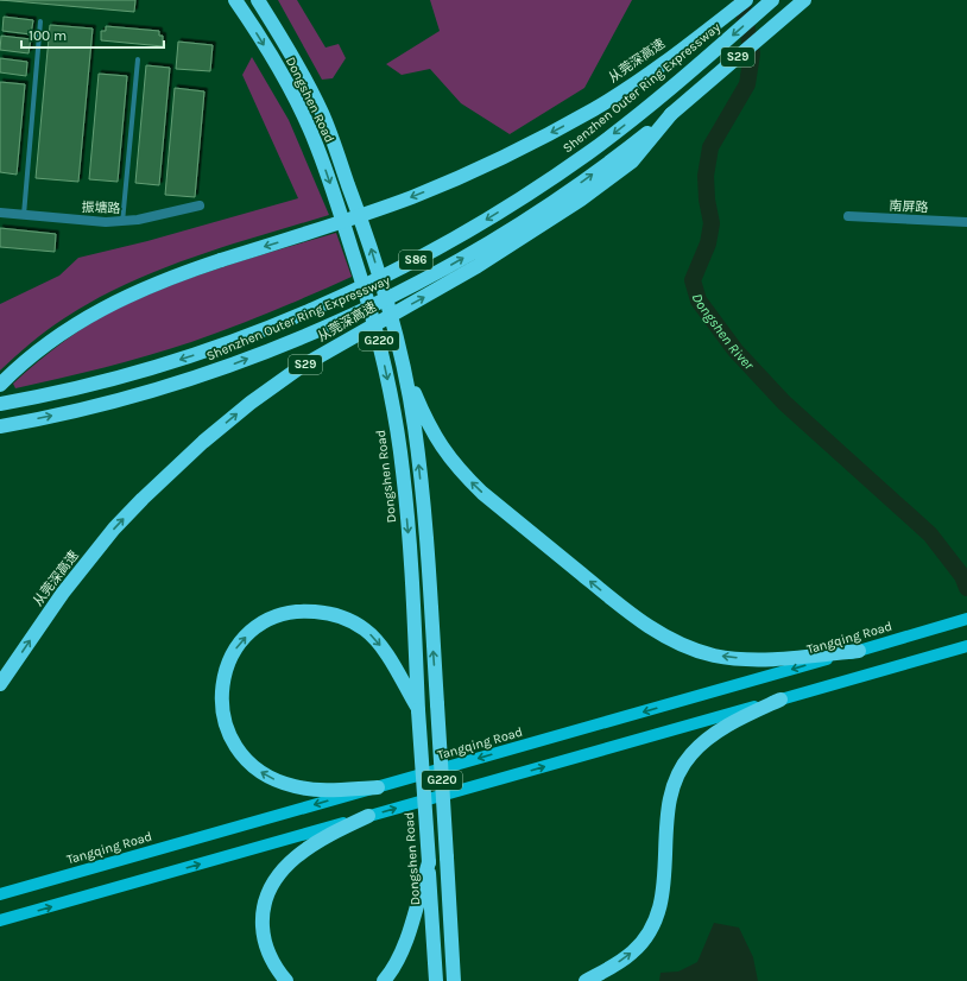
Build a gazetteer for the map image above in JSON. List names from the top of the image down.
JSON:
{
  "streets": {
    "highway": [
      "S29",
      "从莞深高速",
      "Shenzhen Outer Ring Expressway",
      "Dongshen Road",
      "S86",
      "G220"
    ],
    "main road": ["Tangqing Road"],
    "street": ["南屏路", "振塘路"]
  },
  "crossings": [
    ["从莞深高速", "Shenzhen Outer Ring Expressway"]
  ],
  "water": ["Dongshen River"],
  "scale_bar": "100 m"
}
